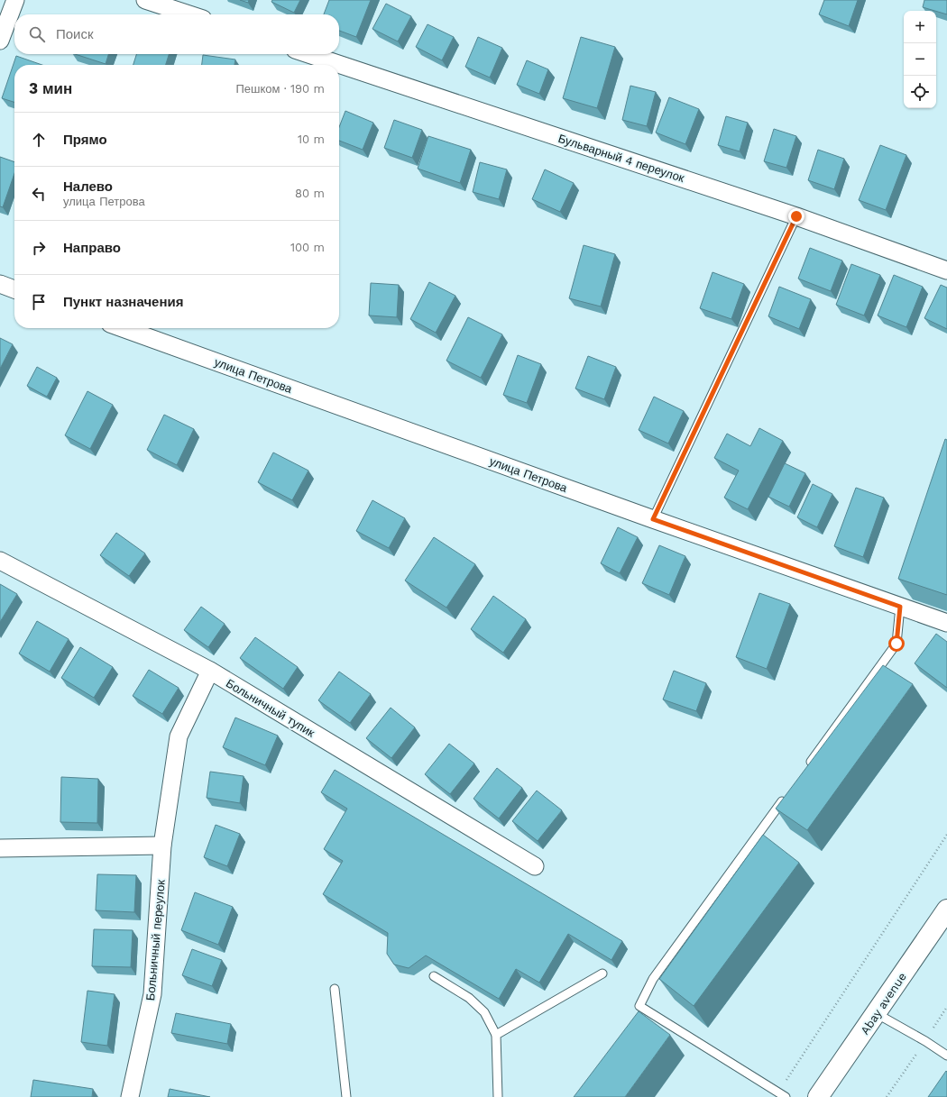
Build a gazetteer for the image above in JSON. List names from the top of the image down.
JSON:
{
  "streets": {
    "main road": ["Abay avenue"],
    "street": [
      "Бульварный 4 переулок",
      "улица Петрова",
      "Больничный тупик",
      "Больничный переулок"
    ]
  },
  "crossings": [
    ["Больничный тупик", "Больничный переулок"]
  ],
  "page": {
    "map_buttons": ["+", "−"],
    "search": "Поиск",
    "heading": ["3 мин", "Пешком · 190 m"],
    "list": [
      ["Прямо", "10 m"],
      ["Налево", "улица Петрова", "80 m"],
      ["Направо", "100 m"],
      "Пункт назначения"
    ]
  }
}
